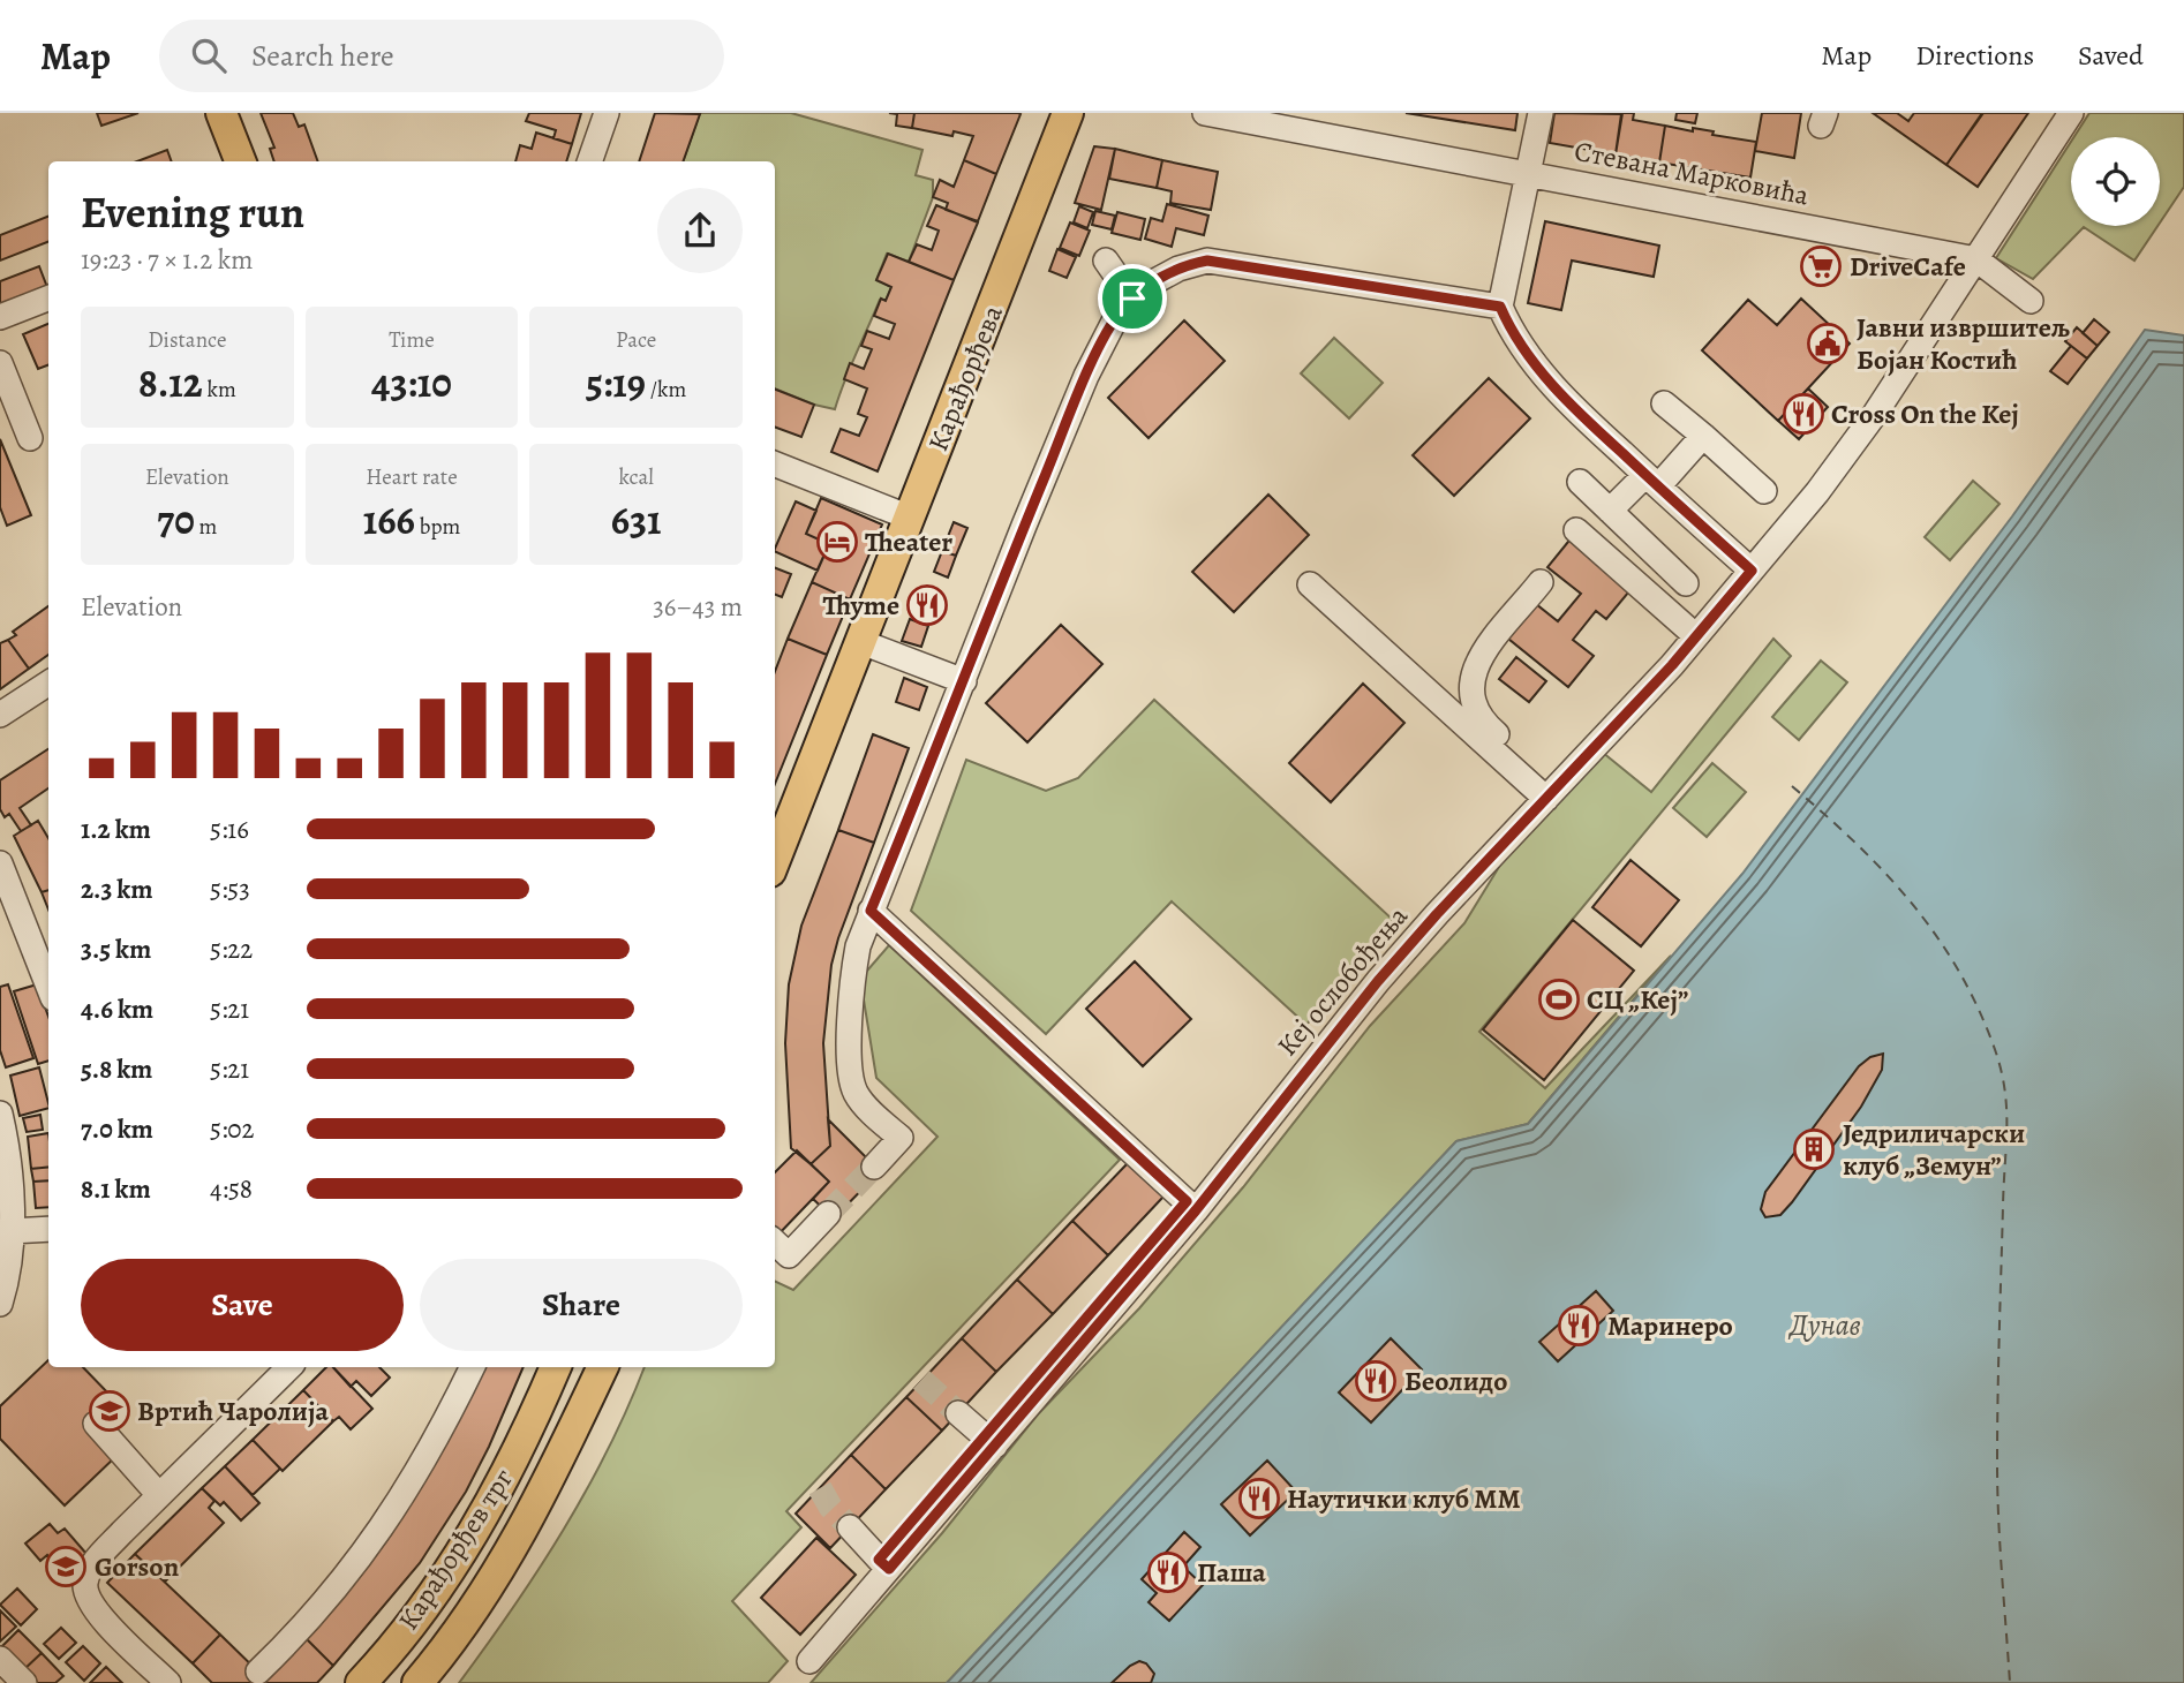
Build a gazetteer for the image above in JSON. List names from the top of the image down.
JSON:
{
  "streets": {
    "main road": ["Карађорђева", "Карађорђев трг"],
    "street": ["Стевана Марковића", "Кеј ослобођења"]
  },
  "crossings": [
    ["Стевана Марковића", "Кеј ослобођења"]
  ],
  "water": ["Дунав"],
  "places": {
    "supermarket": ["DriveCafe"],
    "public building": ["Јавни извршитељ Бојан Костић"],
    "restaurant": [
      "Cross On the Kej",
      "Thyme",
      "Маринеро",
      "Беолидо",
      "Наутички клуб ММ",
      "Паша"
    ],
    "hotel": ["Theater"],
    "sports": ["СЦ „Кеј”"],
    "building": ["Једриличарски клуб „Земун”"],
    "school or university": ["Вртић Чаролија", "Gorson"]
  },
  "page": {
    "header": "Map",
    "search": "Search here",
    "nav": ["Map", "Directions", "Saved"],
    "heading": ["Evening run", "19:23 · 7 × 1.2 km"],
    "stats": [
      ["Distance", "8.12 km"],
      ["Time", "43:10"],
      ["Pace", "5:19 /km"],
      ["Elevation", "70 m"],
      ["Heart rate", "166 bpm"],
      ["kcal", "631"]
    ],
    "chart": ["Elevation", "36–43 m"],
    "list": [
      {
        "name": "1.2 km",
        "note": "5:16"
      },
      {
        "name": "2.3 km",
        "note": "5:53"
      },
      {
        "name": "3.5 km",
        "note": "5:22"
      },
      {
        "name": "4.6 km",
        "note": "5:21"
      },
      {
        "name": "5.8 km",
        "note": "5:21"
      },
      {
        "name": "7.0 km",
        "note": "5:02"
      },
      {
        "name": "8.1 km",
        "note": "4:58"
      }
    ],
    "buttons": ["Save", "Share"]
  }
}
